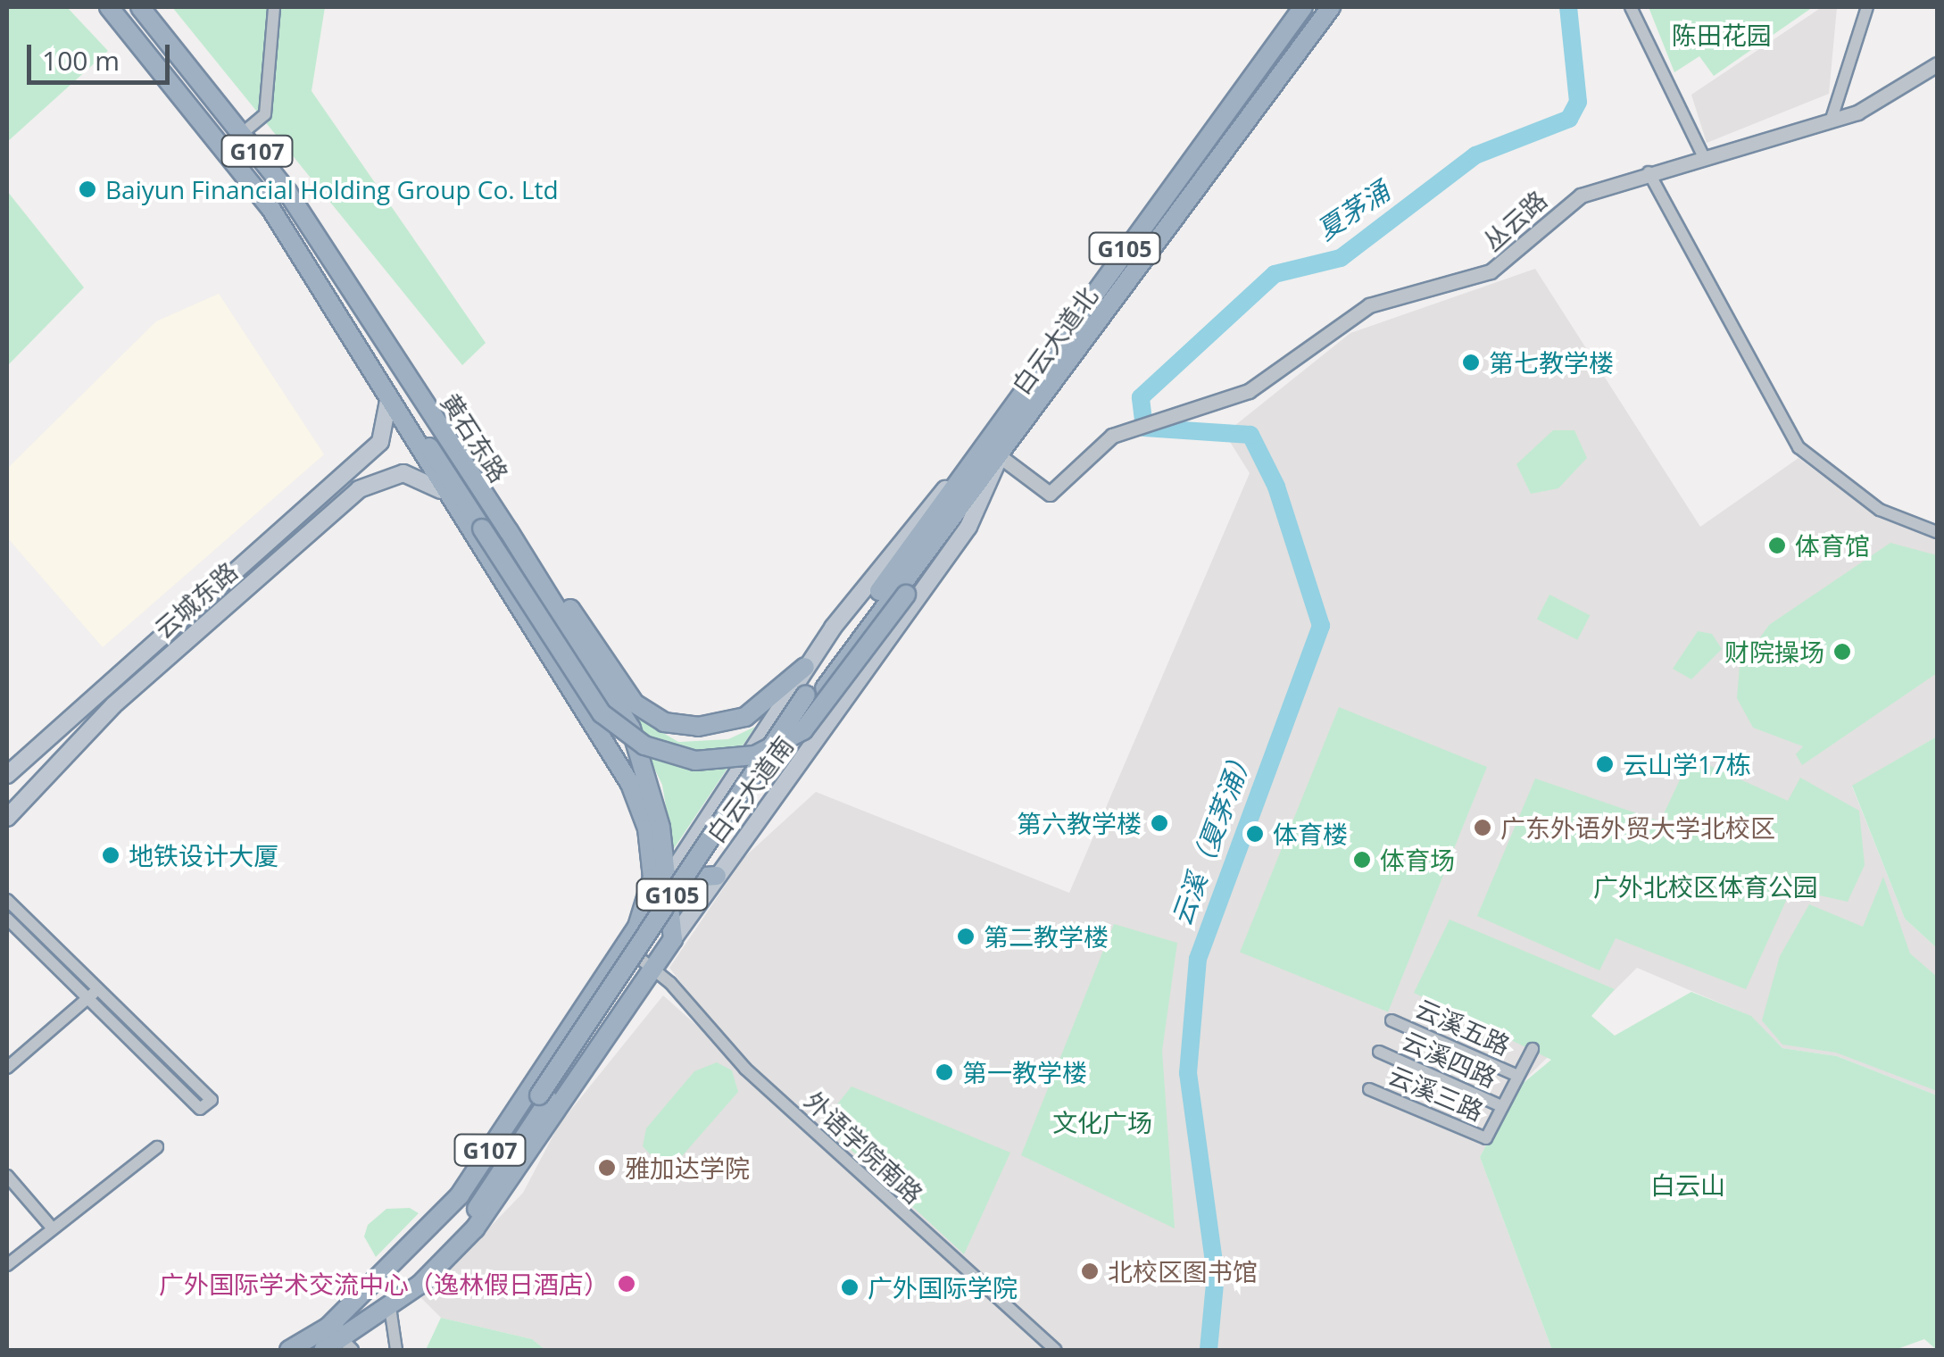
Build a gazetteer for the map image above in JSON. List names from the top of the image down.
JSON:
{
  "streets": {
    "highway": [
      "G107",
      "G105",
      "白云大道北",
      "黄石东路",
      "白云大道南"
    ],
    "main road": ["云城东路"],
    "street": [
      "丛云路",
      "云溪五路",
      "云溪四路",
      "云溪三路",
      "外语学院南路"
    ]
  },
  "crossings": [
    ["丛云路", "白云大道北"],
    ["丛云路", "白云大道南"],
    ["白云大道北", "白云大道南"],
    ["黄石东路", "云城东路"],
    ["黄石东路", "白云大道南"],
    ["白云大道南", "外语学院南路"],
    ["云溪四路", "云溪三路"]
  ],
  "water": ["夏茅涌", "云溪（夏茅涌）"],
  "parks": [
    "陈田花园",
    "广外北校区体育公园",
    "文化广场",
    "白云山"
  ],
  "places": [
    "Baiyun Financial Holding Group Co. Ltd",
    "第七教学楼",
    "体育馆",
    "财院操场",
    "云山学17栋",
    "第六教学楼",
    "广东外语外贸大学北校区",
    "体育楼",
    "地铁设计大厦",
    "体育场",
    "第二教学楼",
    "第一教学楼",
    "雅加达学院",
    "北校区图书馆",
    "广外国际学术交流中心（逸林假日酒店）",
    "广外国际学院"
  ],
  "scale_bar": "100 m"
}
